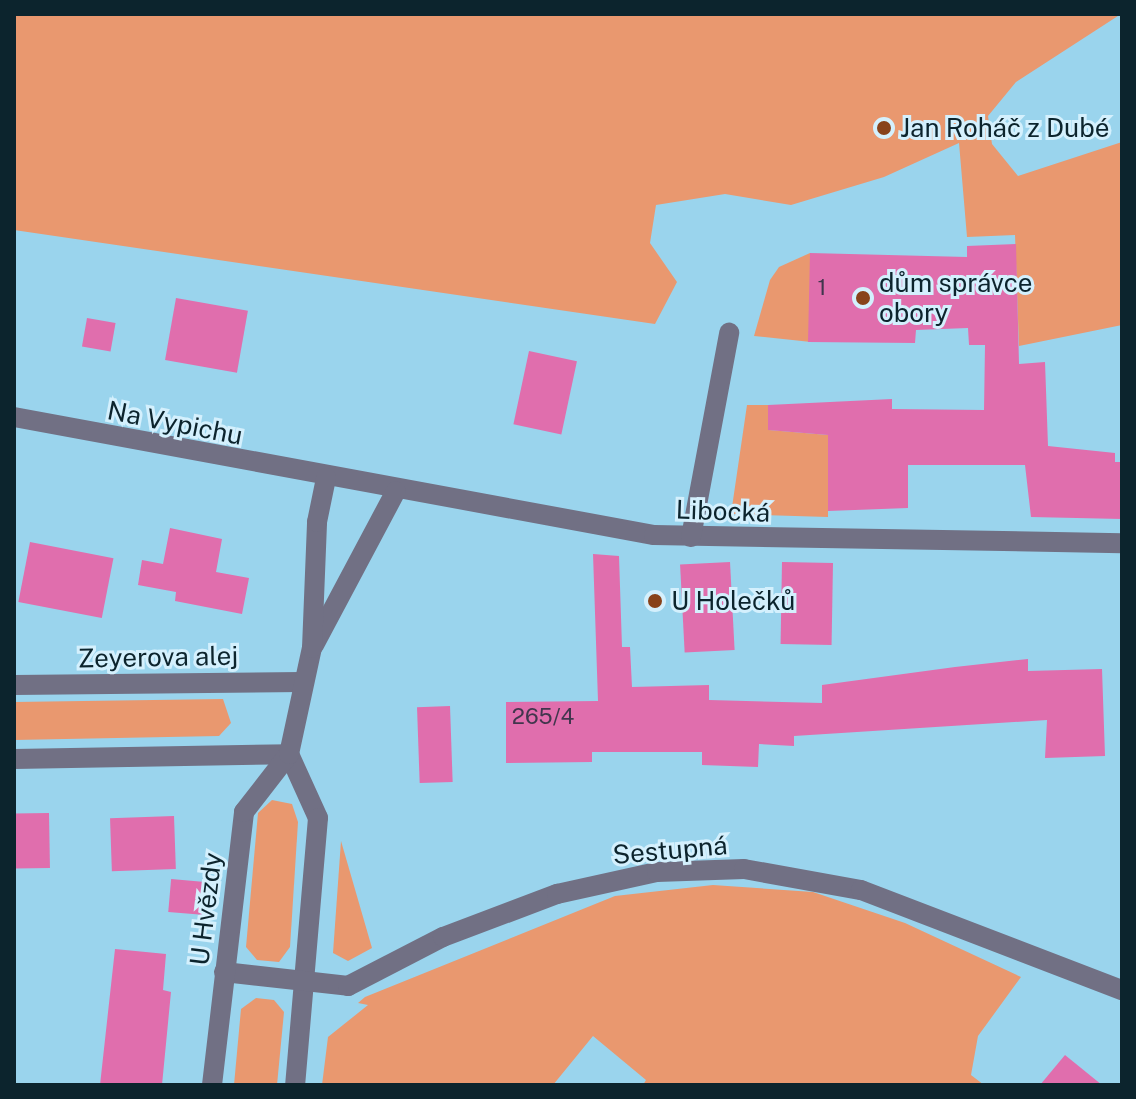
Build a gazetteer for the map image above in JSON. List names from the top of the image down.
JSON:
{
  "streets": {
    "street": [
      "Na Vypichu",
      "Libocká",
      "Zeyerova alej",
      "Sestupná",
      "U Hvězdy"
    ]
  },
  "crossings": [
    ["Na Vypichu", "Libocká"],
    ["Na Vypichu", "U Hvězdy"],
    ["Libocká", "U Hvězdy"],
    ["Zeyerova alej", "U Hvězdy"],
    ["Sestupná", "U Hvězdy"]
  ],
  "places": ["Jan Roháč z Dubé", "dům správce obory", "U Holečků"],
  "house_numbers": ["1", "265/4"]
}
